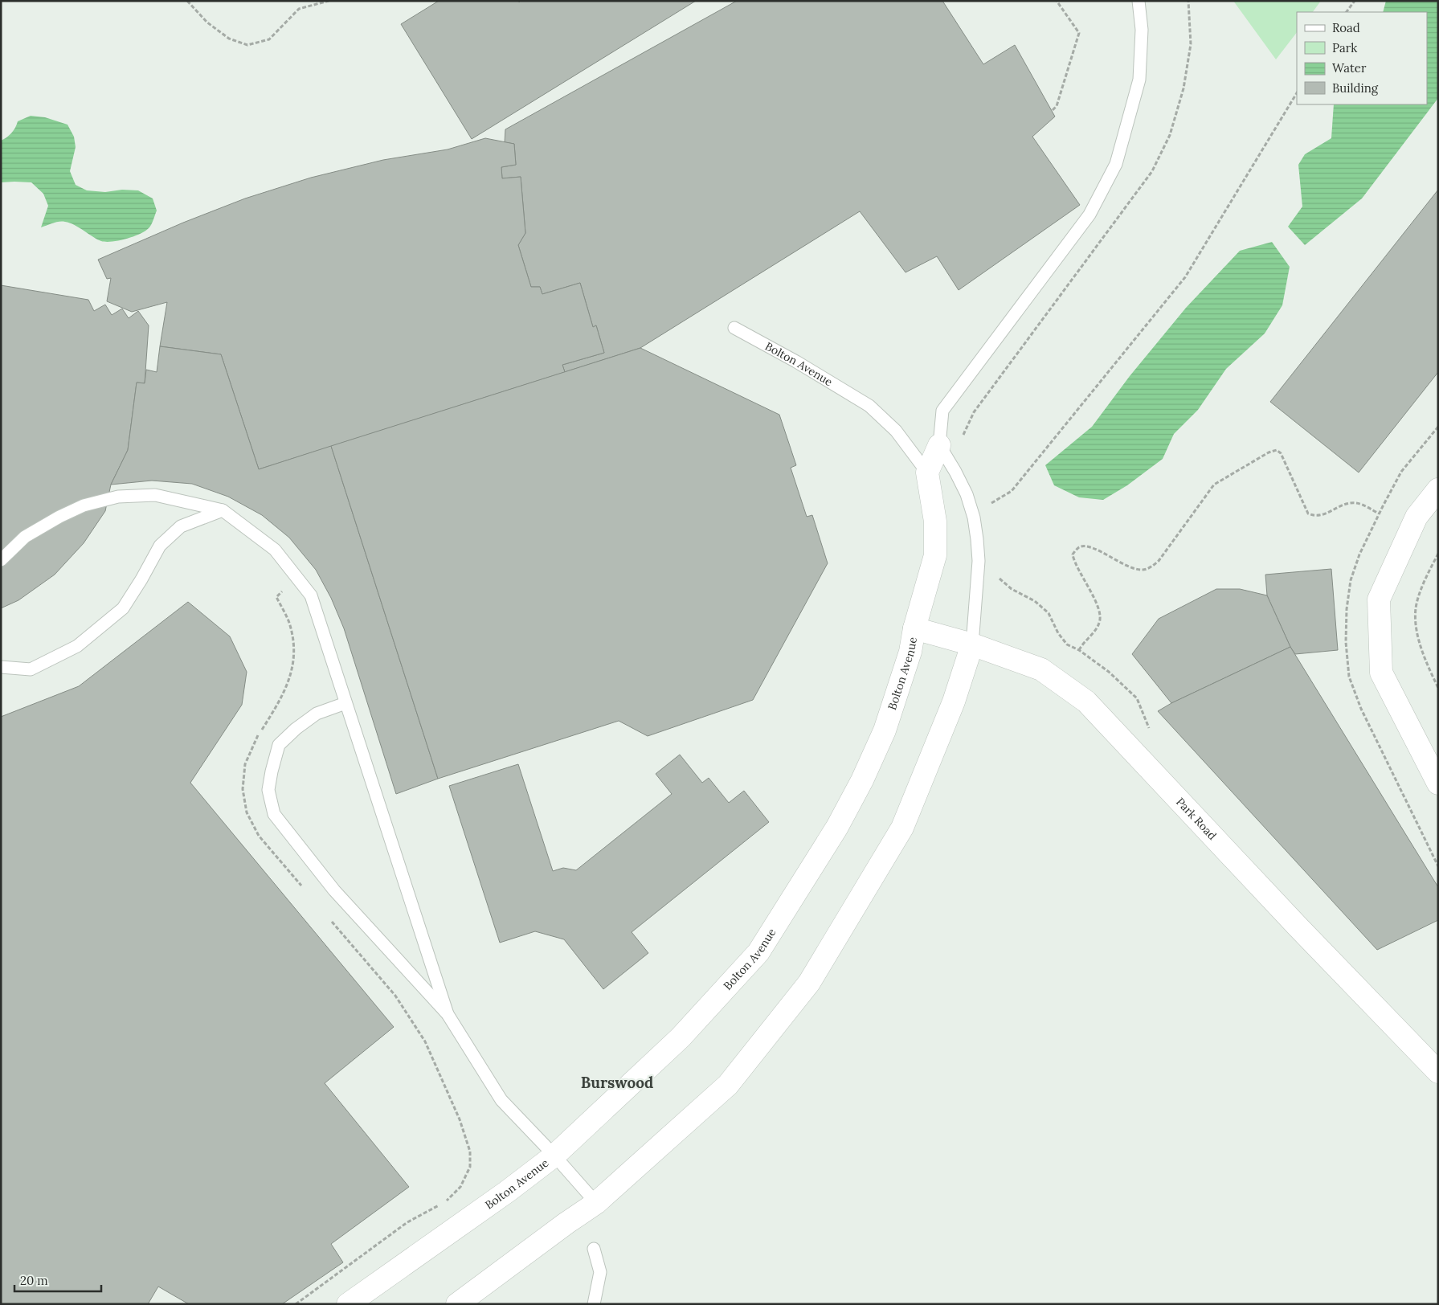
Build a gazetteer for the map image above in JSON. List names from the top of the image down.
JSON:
{
  "streets": {
    "street": ["Bolton Avenue", "Park Road"]
  },
  "crossings": [
    ["Bolton Avenue", "Park Road"]
  ],
  "districts": ["Burswood"],
  "legend": [
    "Road",
    "Park",
    "Water",
    "Building"
  ],
  "scale_bar": "20 m"
}
